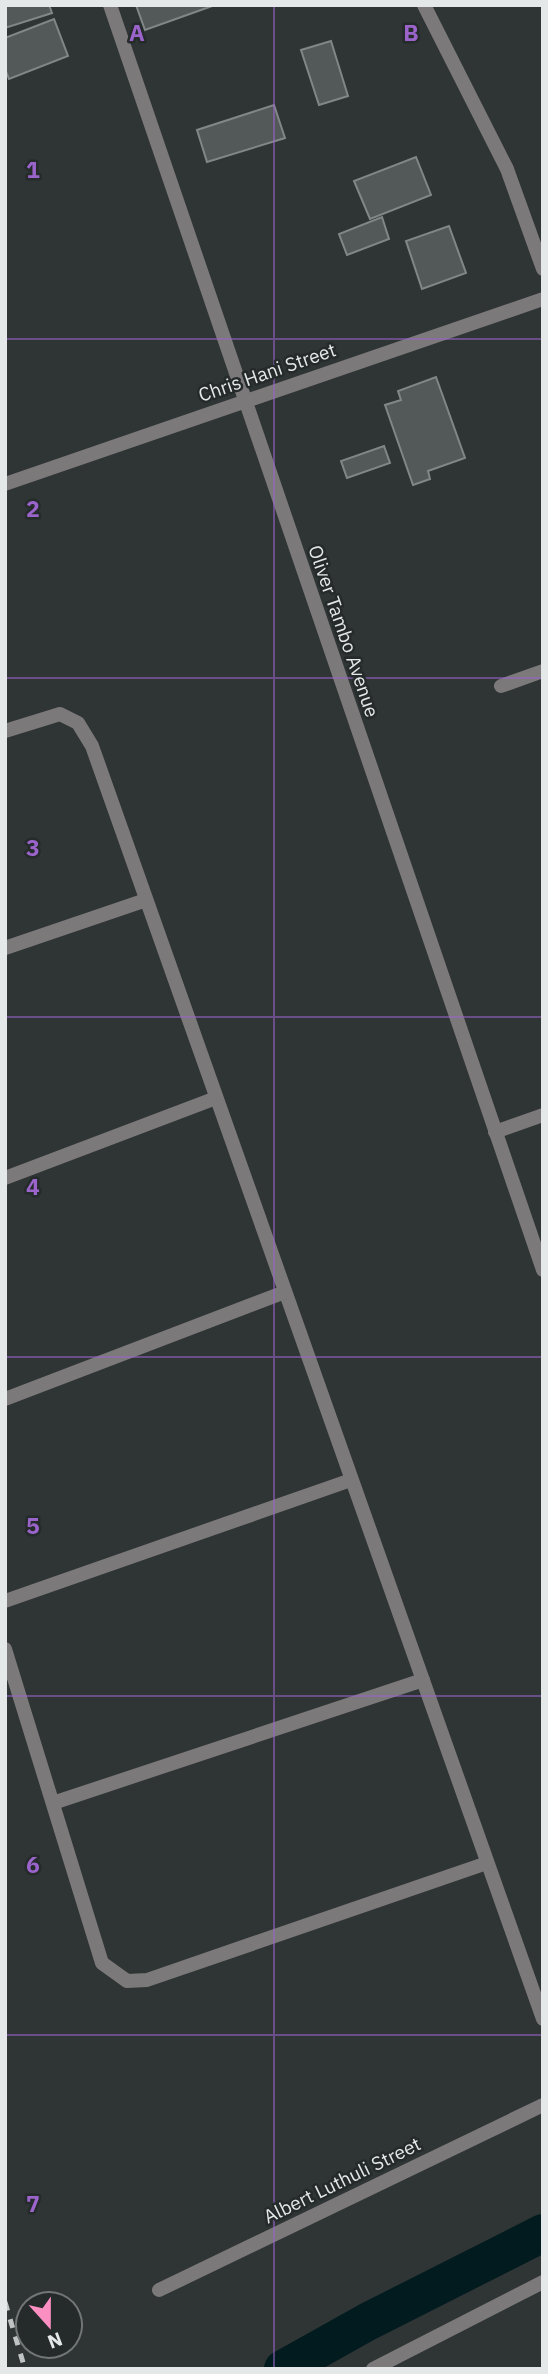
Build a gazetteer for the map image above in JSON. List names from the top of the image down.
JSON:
{
  "streets": {
    "street": ["Chris Hani Street", "Oliver Tambo Avenue", "Albert Luthuli Street"]
  },
  "crossings": [
    ["Chris Hani Street", "Oliver Tambo Avenue"]
  ],
  "north": "bottom",
  "grid": {
    "columns": ["A", "B"],
    "rows": [
      "1",
      "2",
      "3",
      "4",
      "5",
      "6",
      "7"
    ]
  }
}
